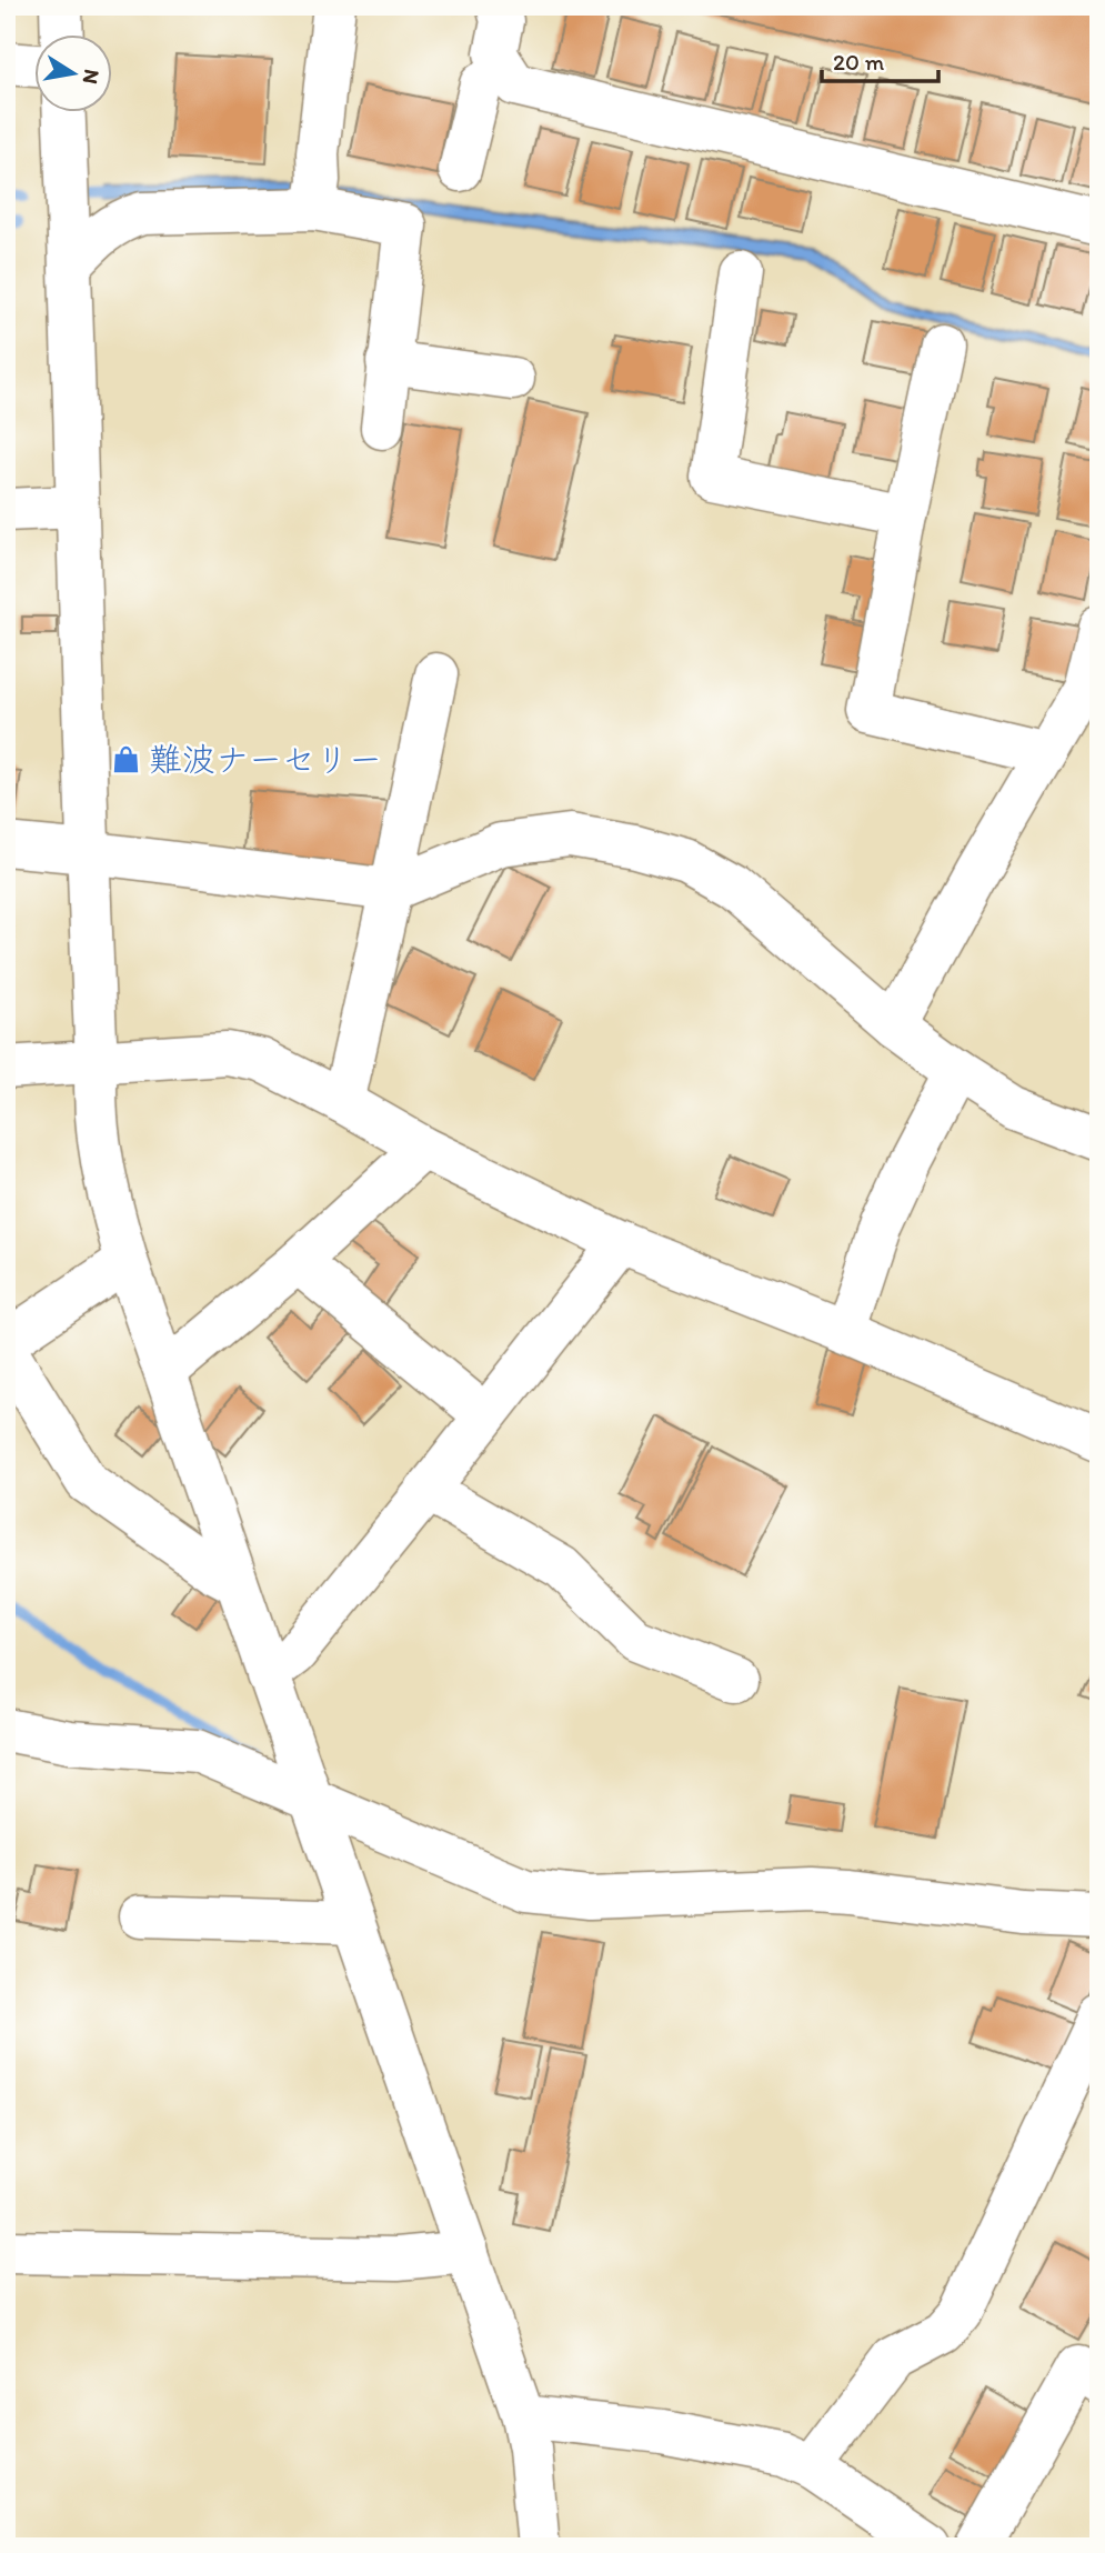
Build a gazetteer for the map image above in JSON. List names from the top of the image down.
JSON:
{
  "places": {
    "shop": ["難波ナーセリー"]
  },
  "scale_bar": "20 m",
  "north": "right"
}
